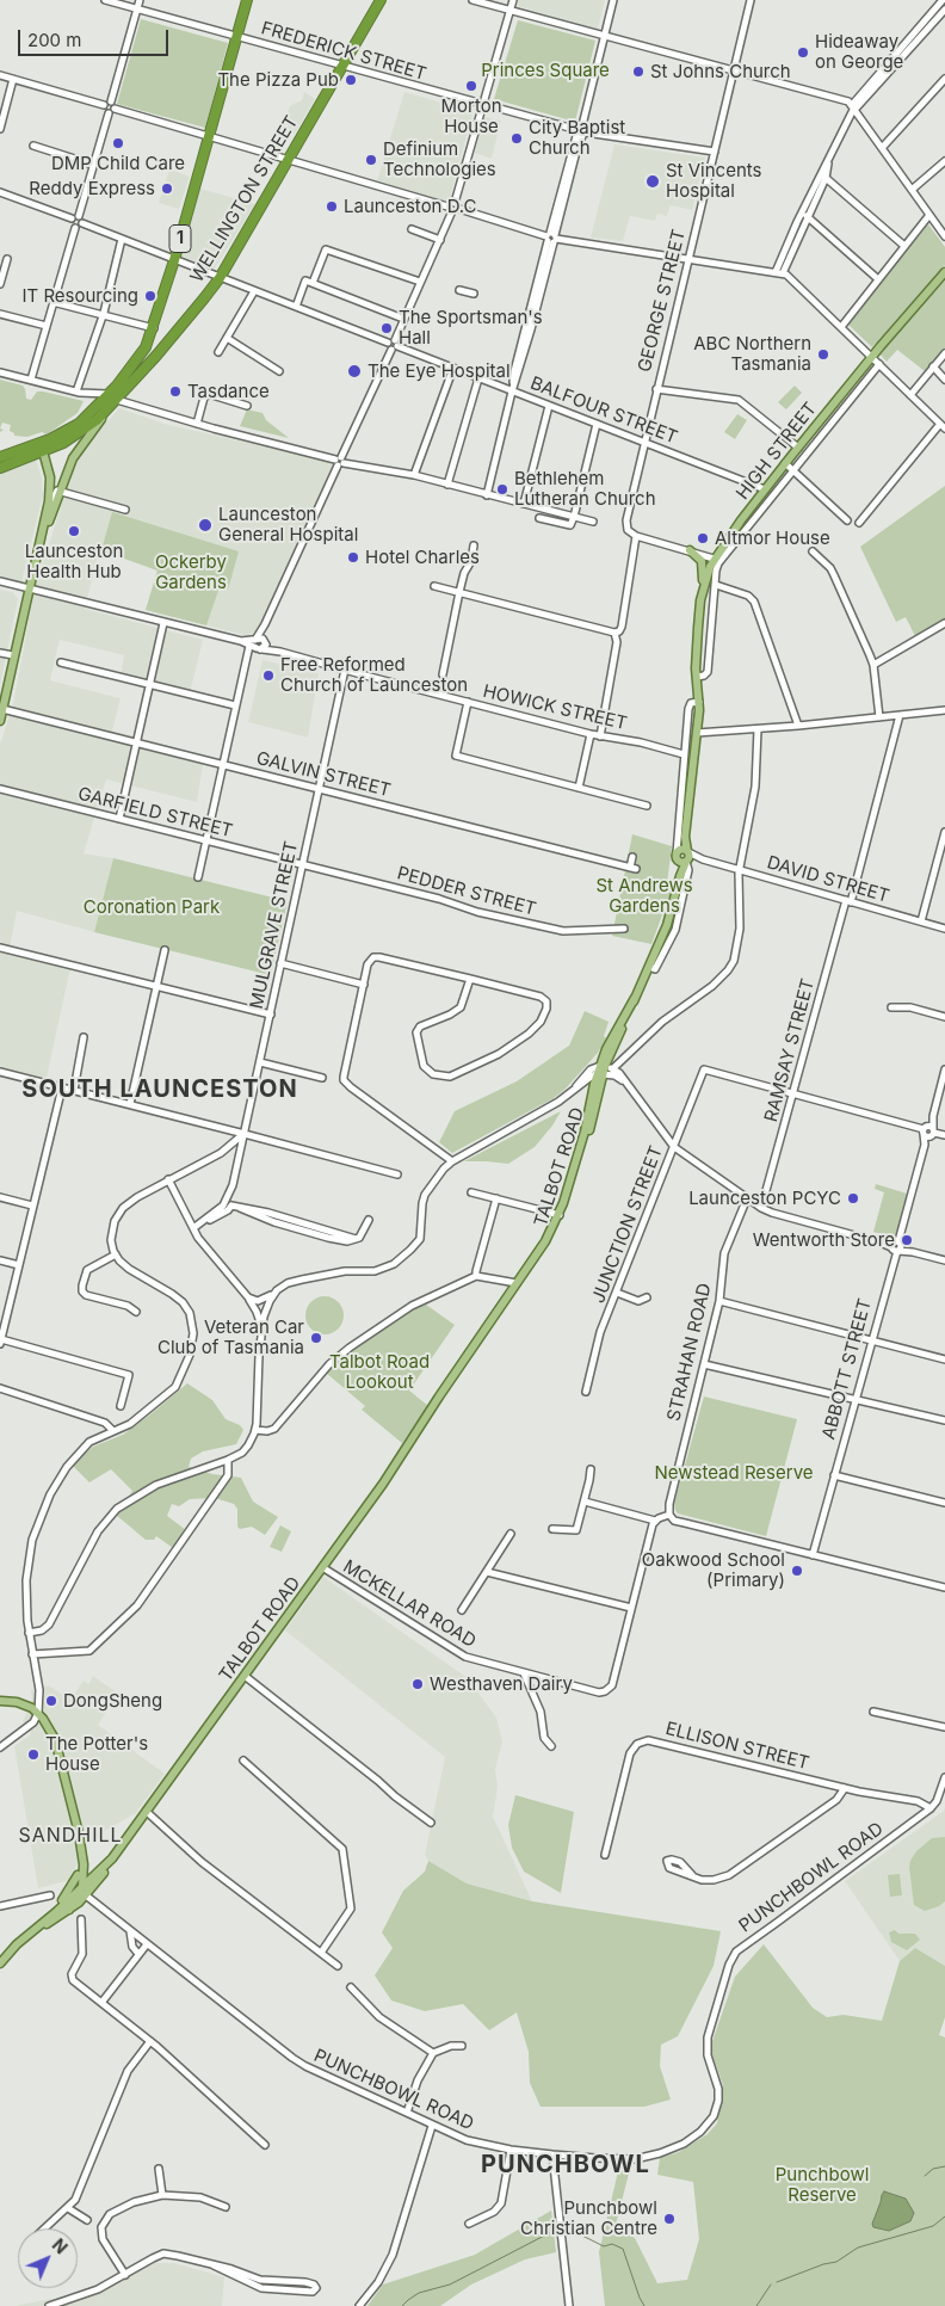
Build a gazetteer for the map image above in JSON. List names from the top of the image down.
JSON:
{
  "streets": {
    "highway": ["WELLINGTON STREET", "1"],
    "main road": ["HIGH STREET", "TALBOT ROAD"],
    "street": [
      "FREDERICK STREET",
      "GEORGE STREET",
      "BALFOUR STREET",
      "HOWICK STREET",
      "GALVIN STREET",
      "GARFIELD STREET",
      "DAVID STREET",
      "PEDDER STREET",
      "MULGRAVE STREET",
      "RAMSAY STREET",
      "JUNCTION STREET",
      "STRAHAN ROAD",
      "ABBOTT STREET",
      "MCKELLAR ROAD",
      "ELLISON STREET",
      "PUNCHBOWL ROAD"
    ]
  },
  "crossings": [
    ["FREDERICK STREET", "WELLINGTON STREET"],
    ["FREDERICK STREET", "1"],
    ["FREDERICK STREET", "GEORGE STREET"],
    ["WELLINGTON STREET", "1"],
    ["WELLINGTON STREET", "BALFOUR STREET"],
    ["WELLINGTON STREET", "HOWICK STREET"],
    ["WELLINGTON STREET", "GALVIN STREET"],
    ["1", "BALFOUR STREET"],
    ["GEORGE STREET", "BALFOUR STREET"],
    ["BALFOUR STREET", "HIGH STREET"],
    ["HIGH STREET", "DAVID STREET"],
    ["HOWICK STREET", "MULGRAVE STREET"],
    ["GALVIN STREET", "MULGRAVE STREET"],
    ["GARFIELD STREET", "PEDDER STREET"],
    ["GARFIELD STREET", "MULGRAVE STREET"],
    ["DAVID STREET", "RAMSAY STREET"],
    ["PEDDER STREET", "MULGRAVE STREET"],
    ["RAMSAY STREET", "JUNCTION STREET"],
    ["TALBOT ROAD", "MCKELLAR ROAD"],
    ["TALBOT ROAD", "PUNCHBOWL ROAD"],
    ["ELLISON STREET", "PUNCHBOWL ROAD"]
  ],
  "districts": ["SOUTH LAUNCESTON", "SANDHILL", "PUNCHBOWL"],
  "parks": [
    "Princes Square",
    "Ockerby Gardens",
    "St Andrews Gardens",
    "Coronation Park",
    "Talbot Road Lookout",
    "Newstead Reserve",
    "Punchbowl Reserve"
  ],
  "places": [
    "Hideaway on George",
    "St Johns Church",
    "The Pizza Pub",
    "Morton House",
    "City Baptist Church",
    "DMP Child Care",
    "Definium Technologies",
    "St Vincents Hospital",
    "Reddy Express",
    "Launceston D.C",
    "IT Resourcing",
    "The Sportsman's Hall",
    "ABC Northern Tasmania",
    "The Eye Hospital",
    "Tasdance",
    "Bethlehem Lutheran Church",
    "Launceston General Hospital",
    "Launceston Health Hub",
    "Altmor House",
    "Hotel Charles",
    "Free Reformed Church of Launceston",
    "Launceston PCYC",
    "Wentworth Store",
    "Veteran Car Club of Tasmania",
    "Oakwood School (Primary)",
    "Westhaven Dairy",
    "DongSheng",
    "The Potter's House",
    "Punchbowl Christian Centre"
  ],
  "scale_bar": "200 m",
  "north": "top right"
}
